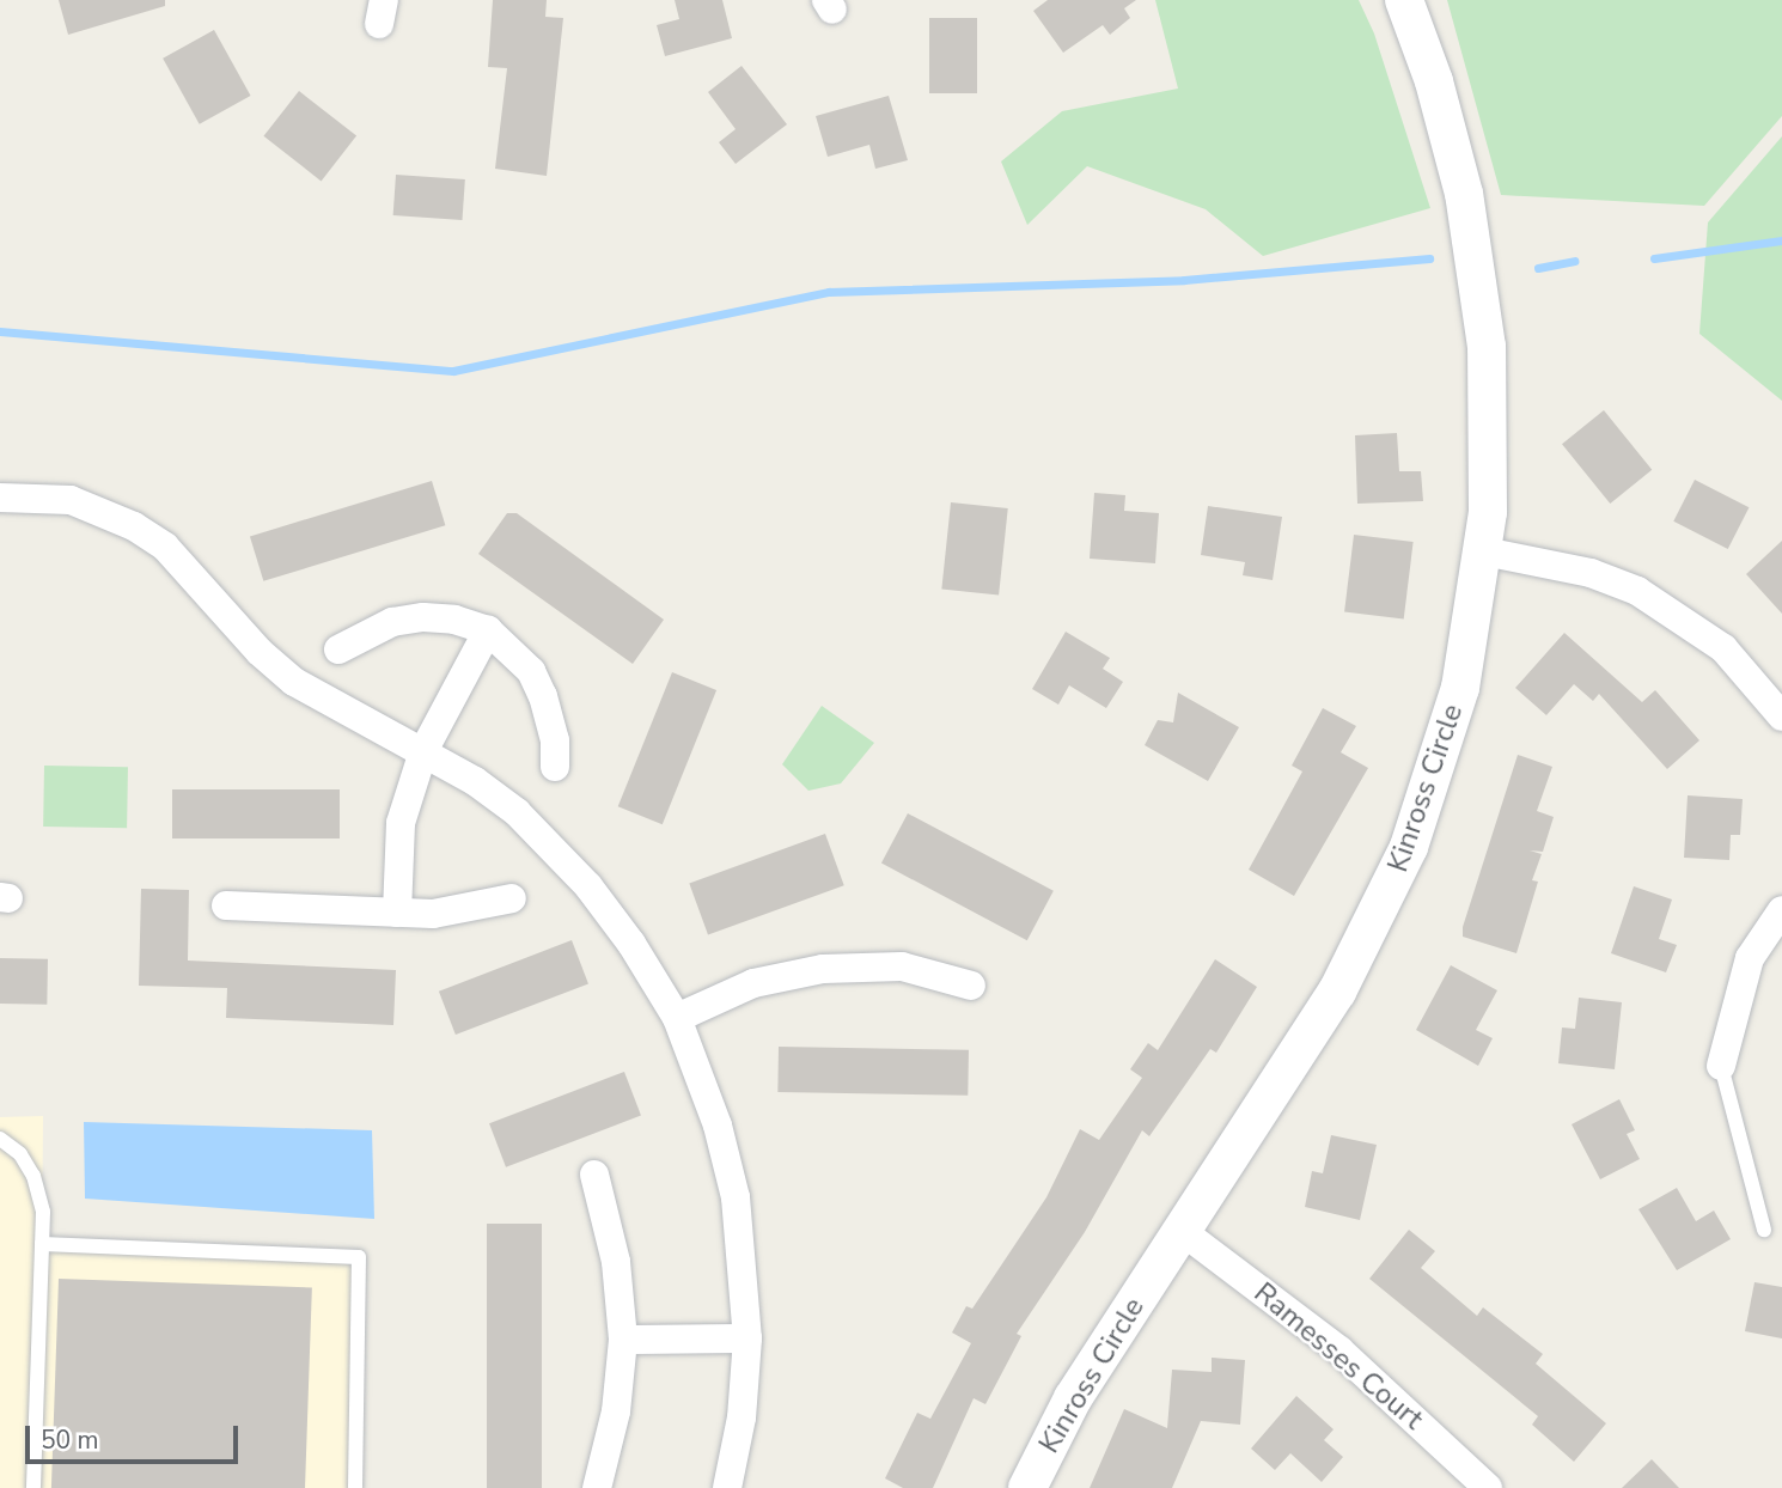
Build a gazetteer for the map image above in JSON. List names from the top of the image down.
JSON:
{
  "streets": {
    "street": ["Kinross Circle", "Ramesses Court"]
  },
  "crossings": [
    ["Kinross Circle", "Ramesses Court"]
  ],
  "scale_bar": "50 m"
}
